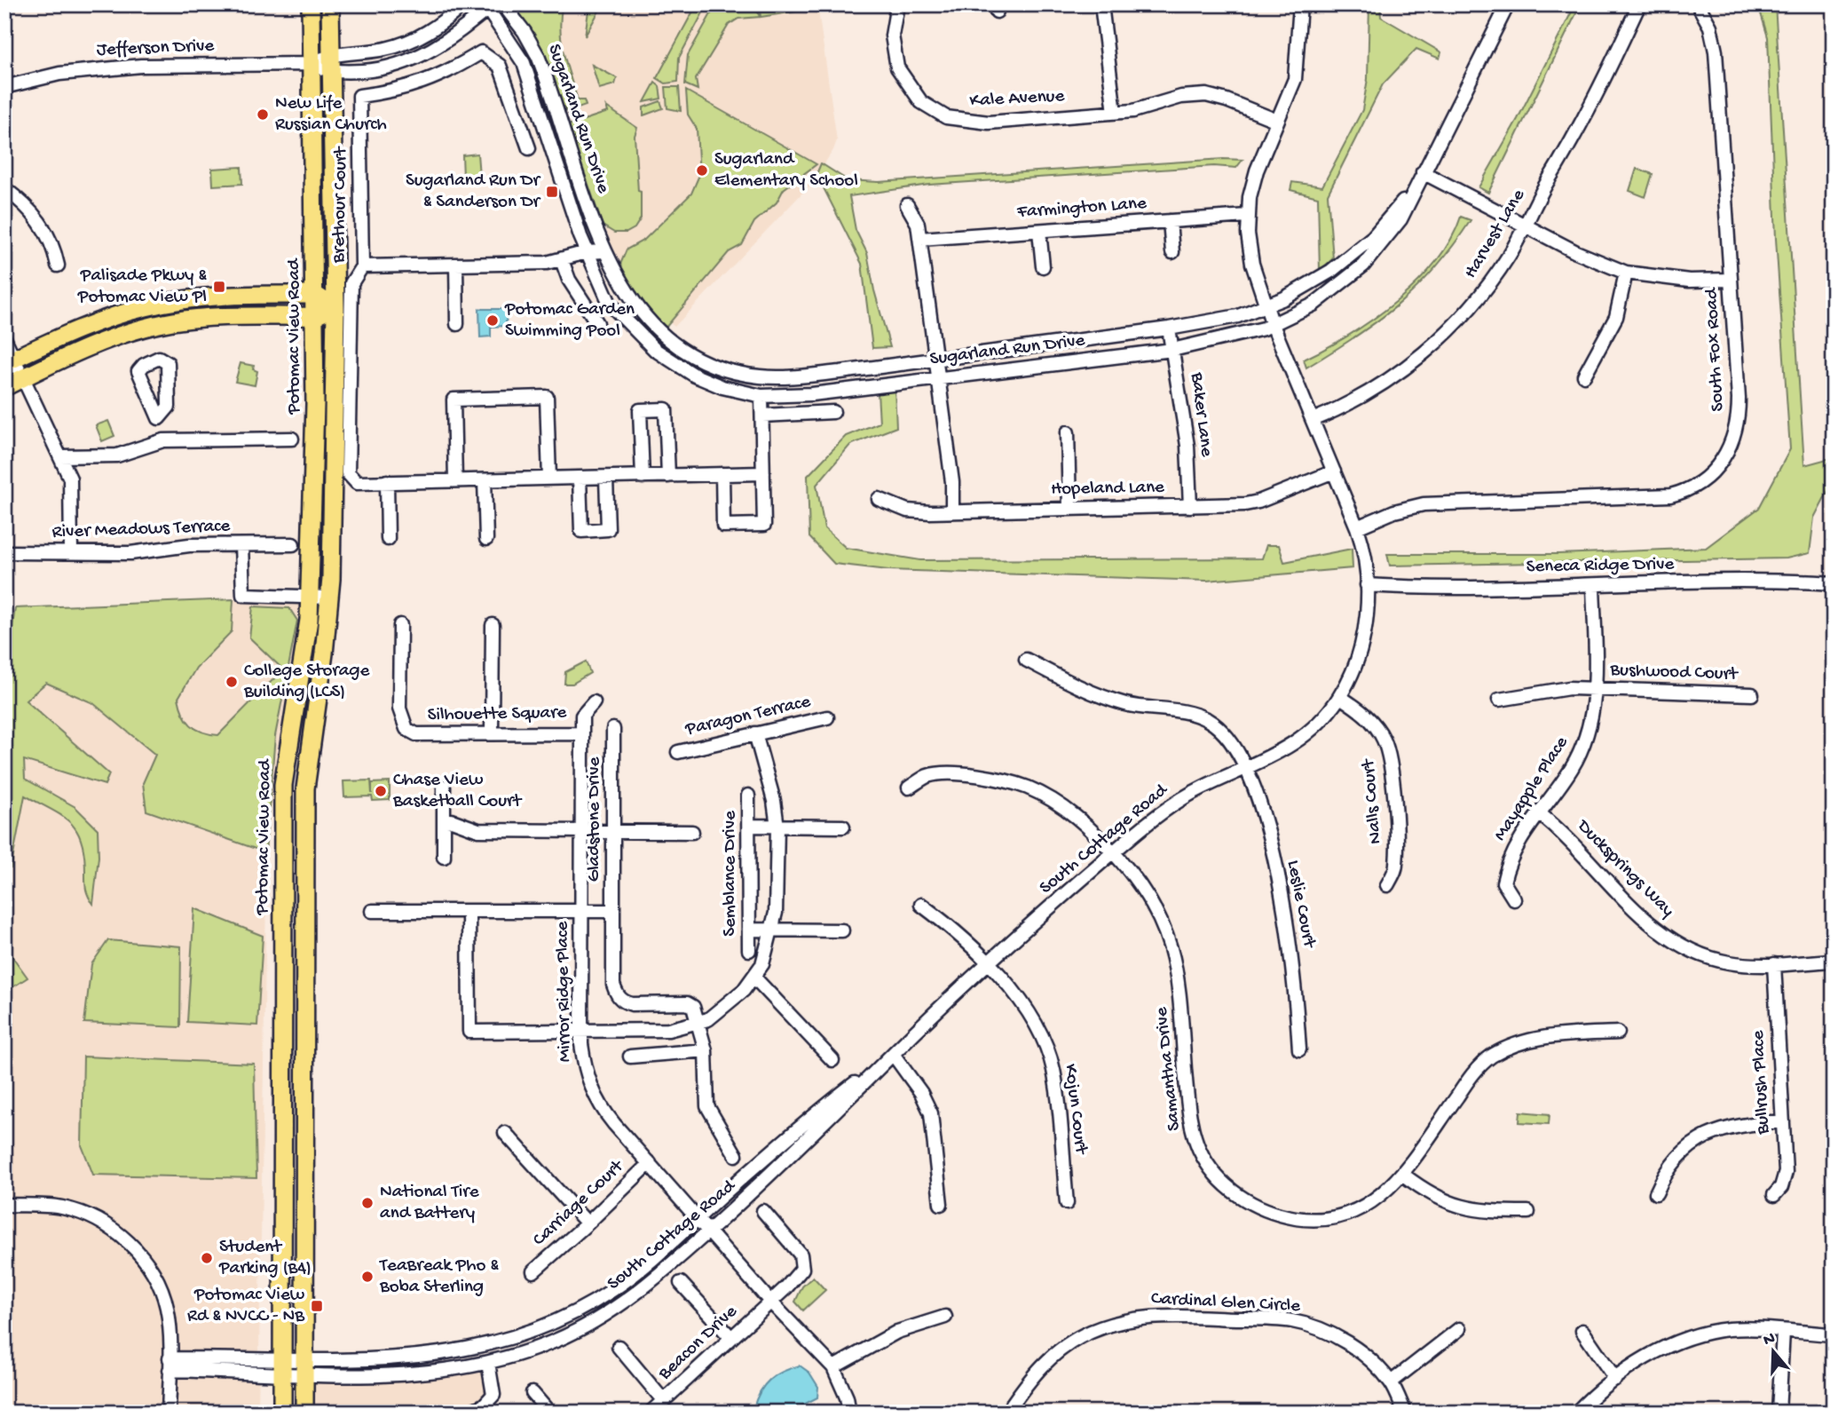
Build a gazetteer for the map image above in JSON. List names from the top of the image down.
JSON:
{
  "streets": {
    "main road": ["Potomac View Road"],
    "street": [
      "Jefferson Drive",
      "Kale Avenue",
      "Sugarland Run Drive",
      "Brethour Court",
      "Farmington Lane",
      "Harvest Lane",
      "South Fox Road",
      "Baker Lane",
      "Hopeland Lane",
      "River Meadows Terrace",
      "Seneca Ridge Drive",
      "Bushwood Court",
      "Silhouette Square",
      "Paragon Terrace",
      "Mayapple Place",
      "Nalls Court",
      "Gladstone Drive",
      "South Cottage Road",
      "Ducksprings Way",
      "Semblance Drive",
      "Leslie Court",
      "Mirror Ridge Place",
      "Samantha Drive",
      "Bullrush Place",
      "Kojun Court",
      "Carriage Court",
      "Cardinal Glen Circle",
      "Beacon Drive"
    ]
  },
  "crossings": [
    ["Jefferson Drive", "Sugarland Run Drive"],
    ["Jefferson Drive", "Potomac View Road"],
    ["Kale Avenue", "South Cottage Road"],
    ["Sugarland Run Drive", "Potomac View Road"],
    ["Sugarland Run Drive", "Baker Lane"],
    ["Sugarland Run Drive", "South Cottage Road"],
    ["Farmington Lane", "South Cottage Road"],
    ["Harvest Lane", "South Cottage Road"],
    ["Potomac View Road", "River Meadows Terrace"],
    ["Potomac View Road", "South Cottage Road"],
    ["South Fox Road", "South Cottage Road"],
    ["Baker Lane", "Hopeland Lane"],
    ["Hopeland Lane", "South Cottage Road"],
    ["Seneca Ridge Drive", "Mayapple Place"],
    ["Seneca Ridge Drive", "South Cottage Road"],
    ["Bushwood Court", "Mayapple Place"],
    ["Silhouette Square", "Mirror Ridge Place"],
    ["Mayapple Place", "Ducksprings Way"],
    ["Nalls Court", "South Cottage Road"],
    ["South Cottage Road", "Leslie Court"],
    ["South Cottage Road", "Mirror Ridge Place"],
    ["South Cottage Road", "Samantha Drive"],
    ["South Cottage Road", "Kojun Court"],
    ["Ducksprings Way", "Bullrush Place"],
    ["Mirror Ridge Place", "Carriage Court"],
    ["Mirror Ridge Place", "Beacon Drive"]
  ],
  "places": {
    "other": [
      "New Life Russian Church",
      "Sugarland Elementary School",
      "Potomac Garden Swimming Pool",
      "College Storage Building (LCS)",
      "Chase View Basketball Court",
      "National Tire and Battery",
      "Student Parking (B4)",
      "TeaBreak Pho & Boba Sterling"
    ],
    "transit": ["Sugarland Run Dr & Sanderson Dr", "Palisade Pkwy & Potomac View Pl", "Potomac View Rd & NVCC - NB"]
  },
  "north": "top"
}
